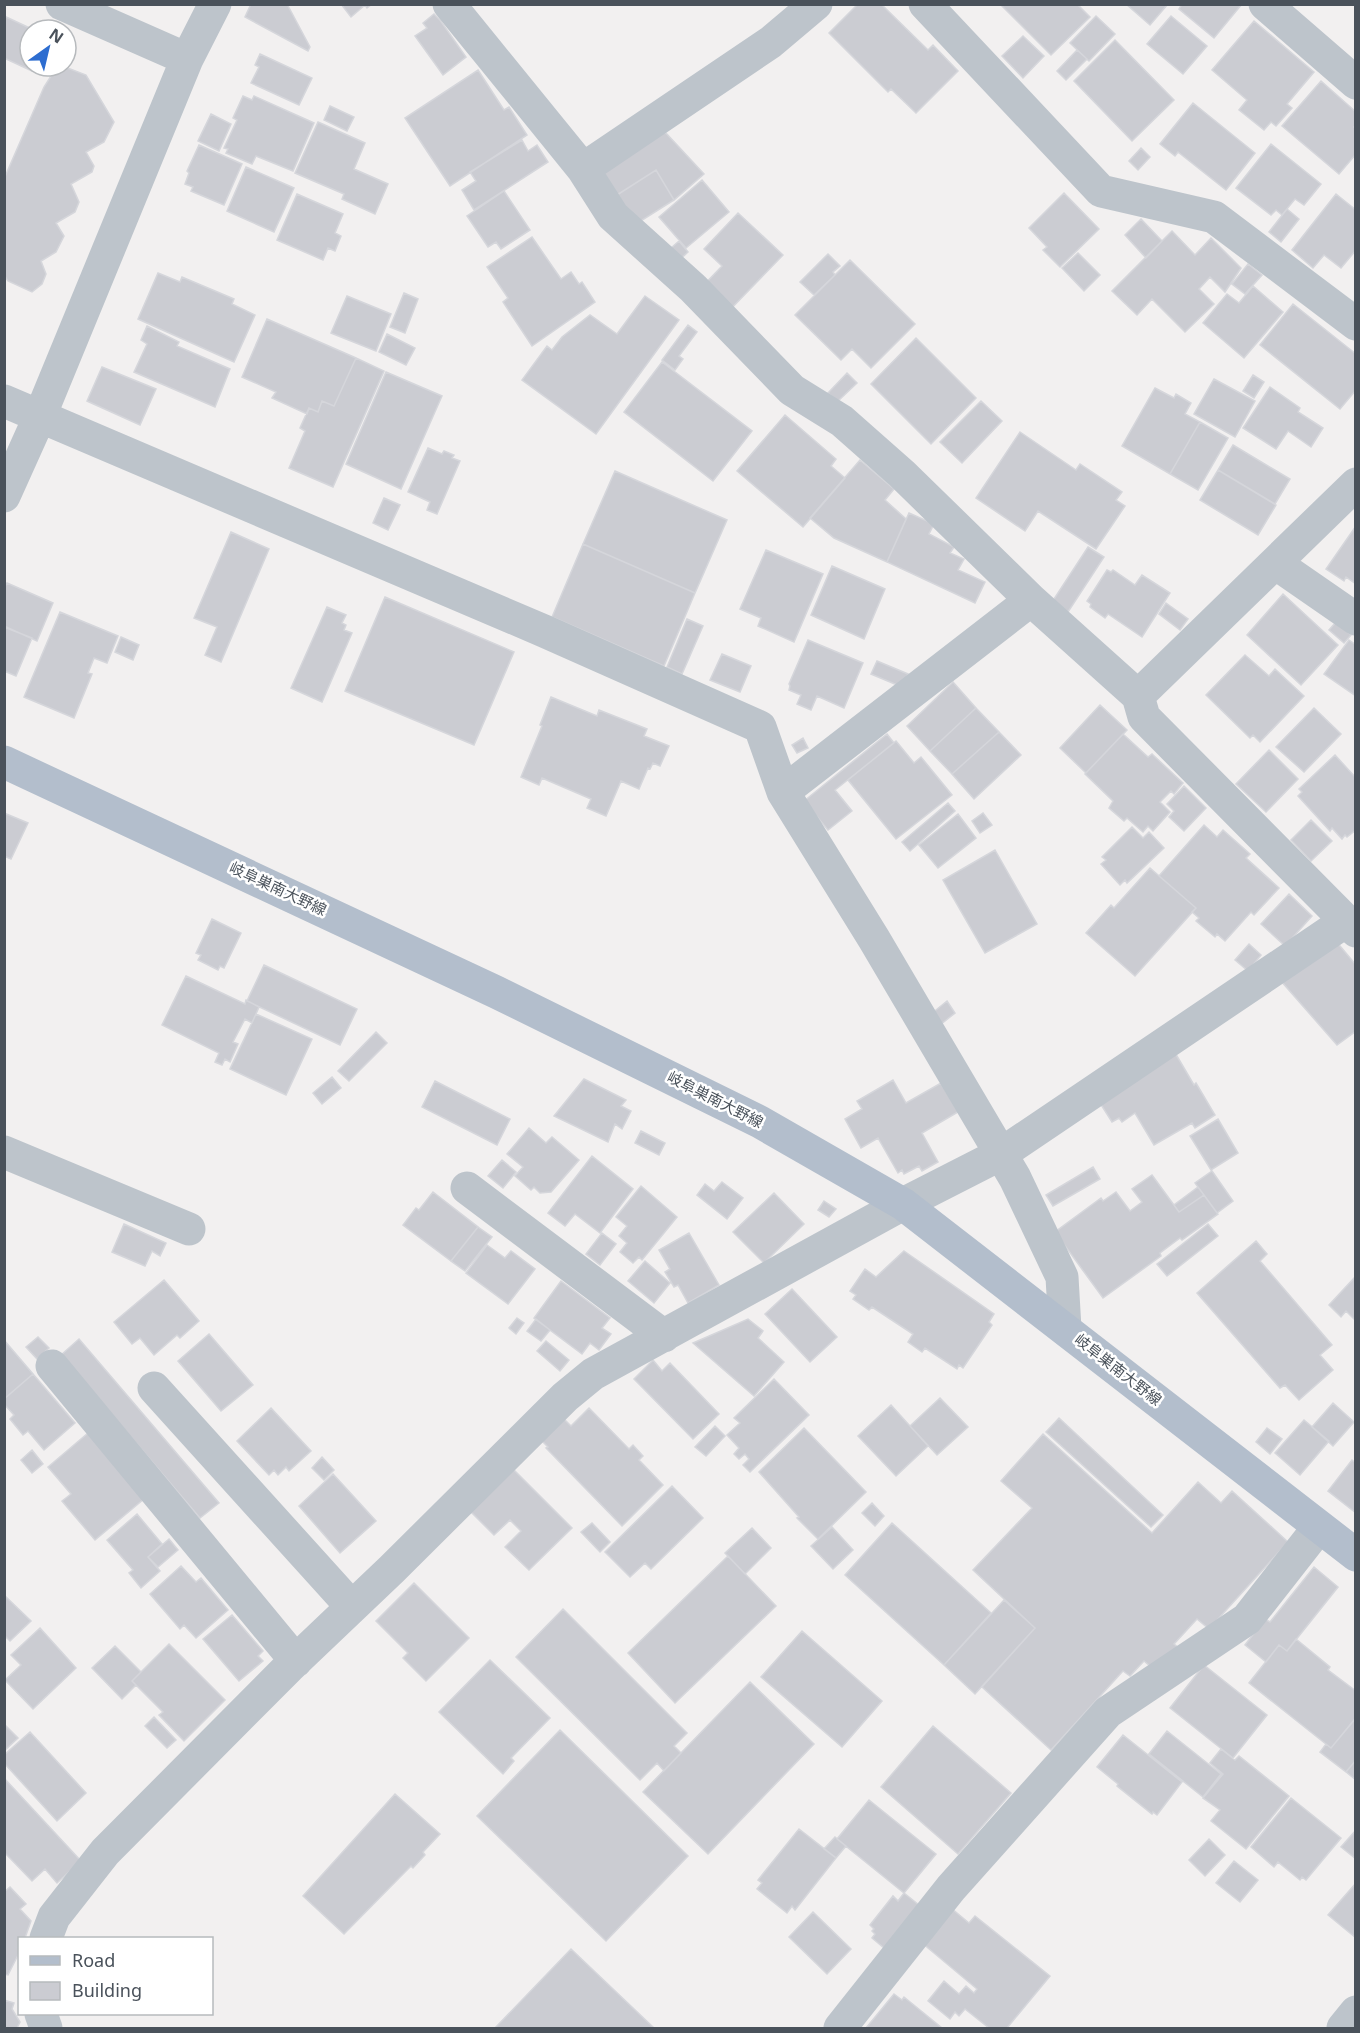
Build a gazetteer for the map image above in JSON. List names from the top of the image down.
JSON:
{
  "streets": {
    "main road": ["岐阜巣南大野線"]
  },
  "legend": ["Road", "Building"],
  "north": "top right"
}
